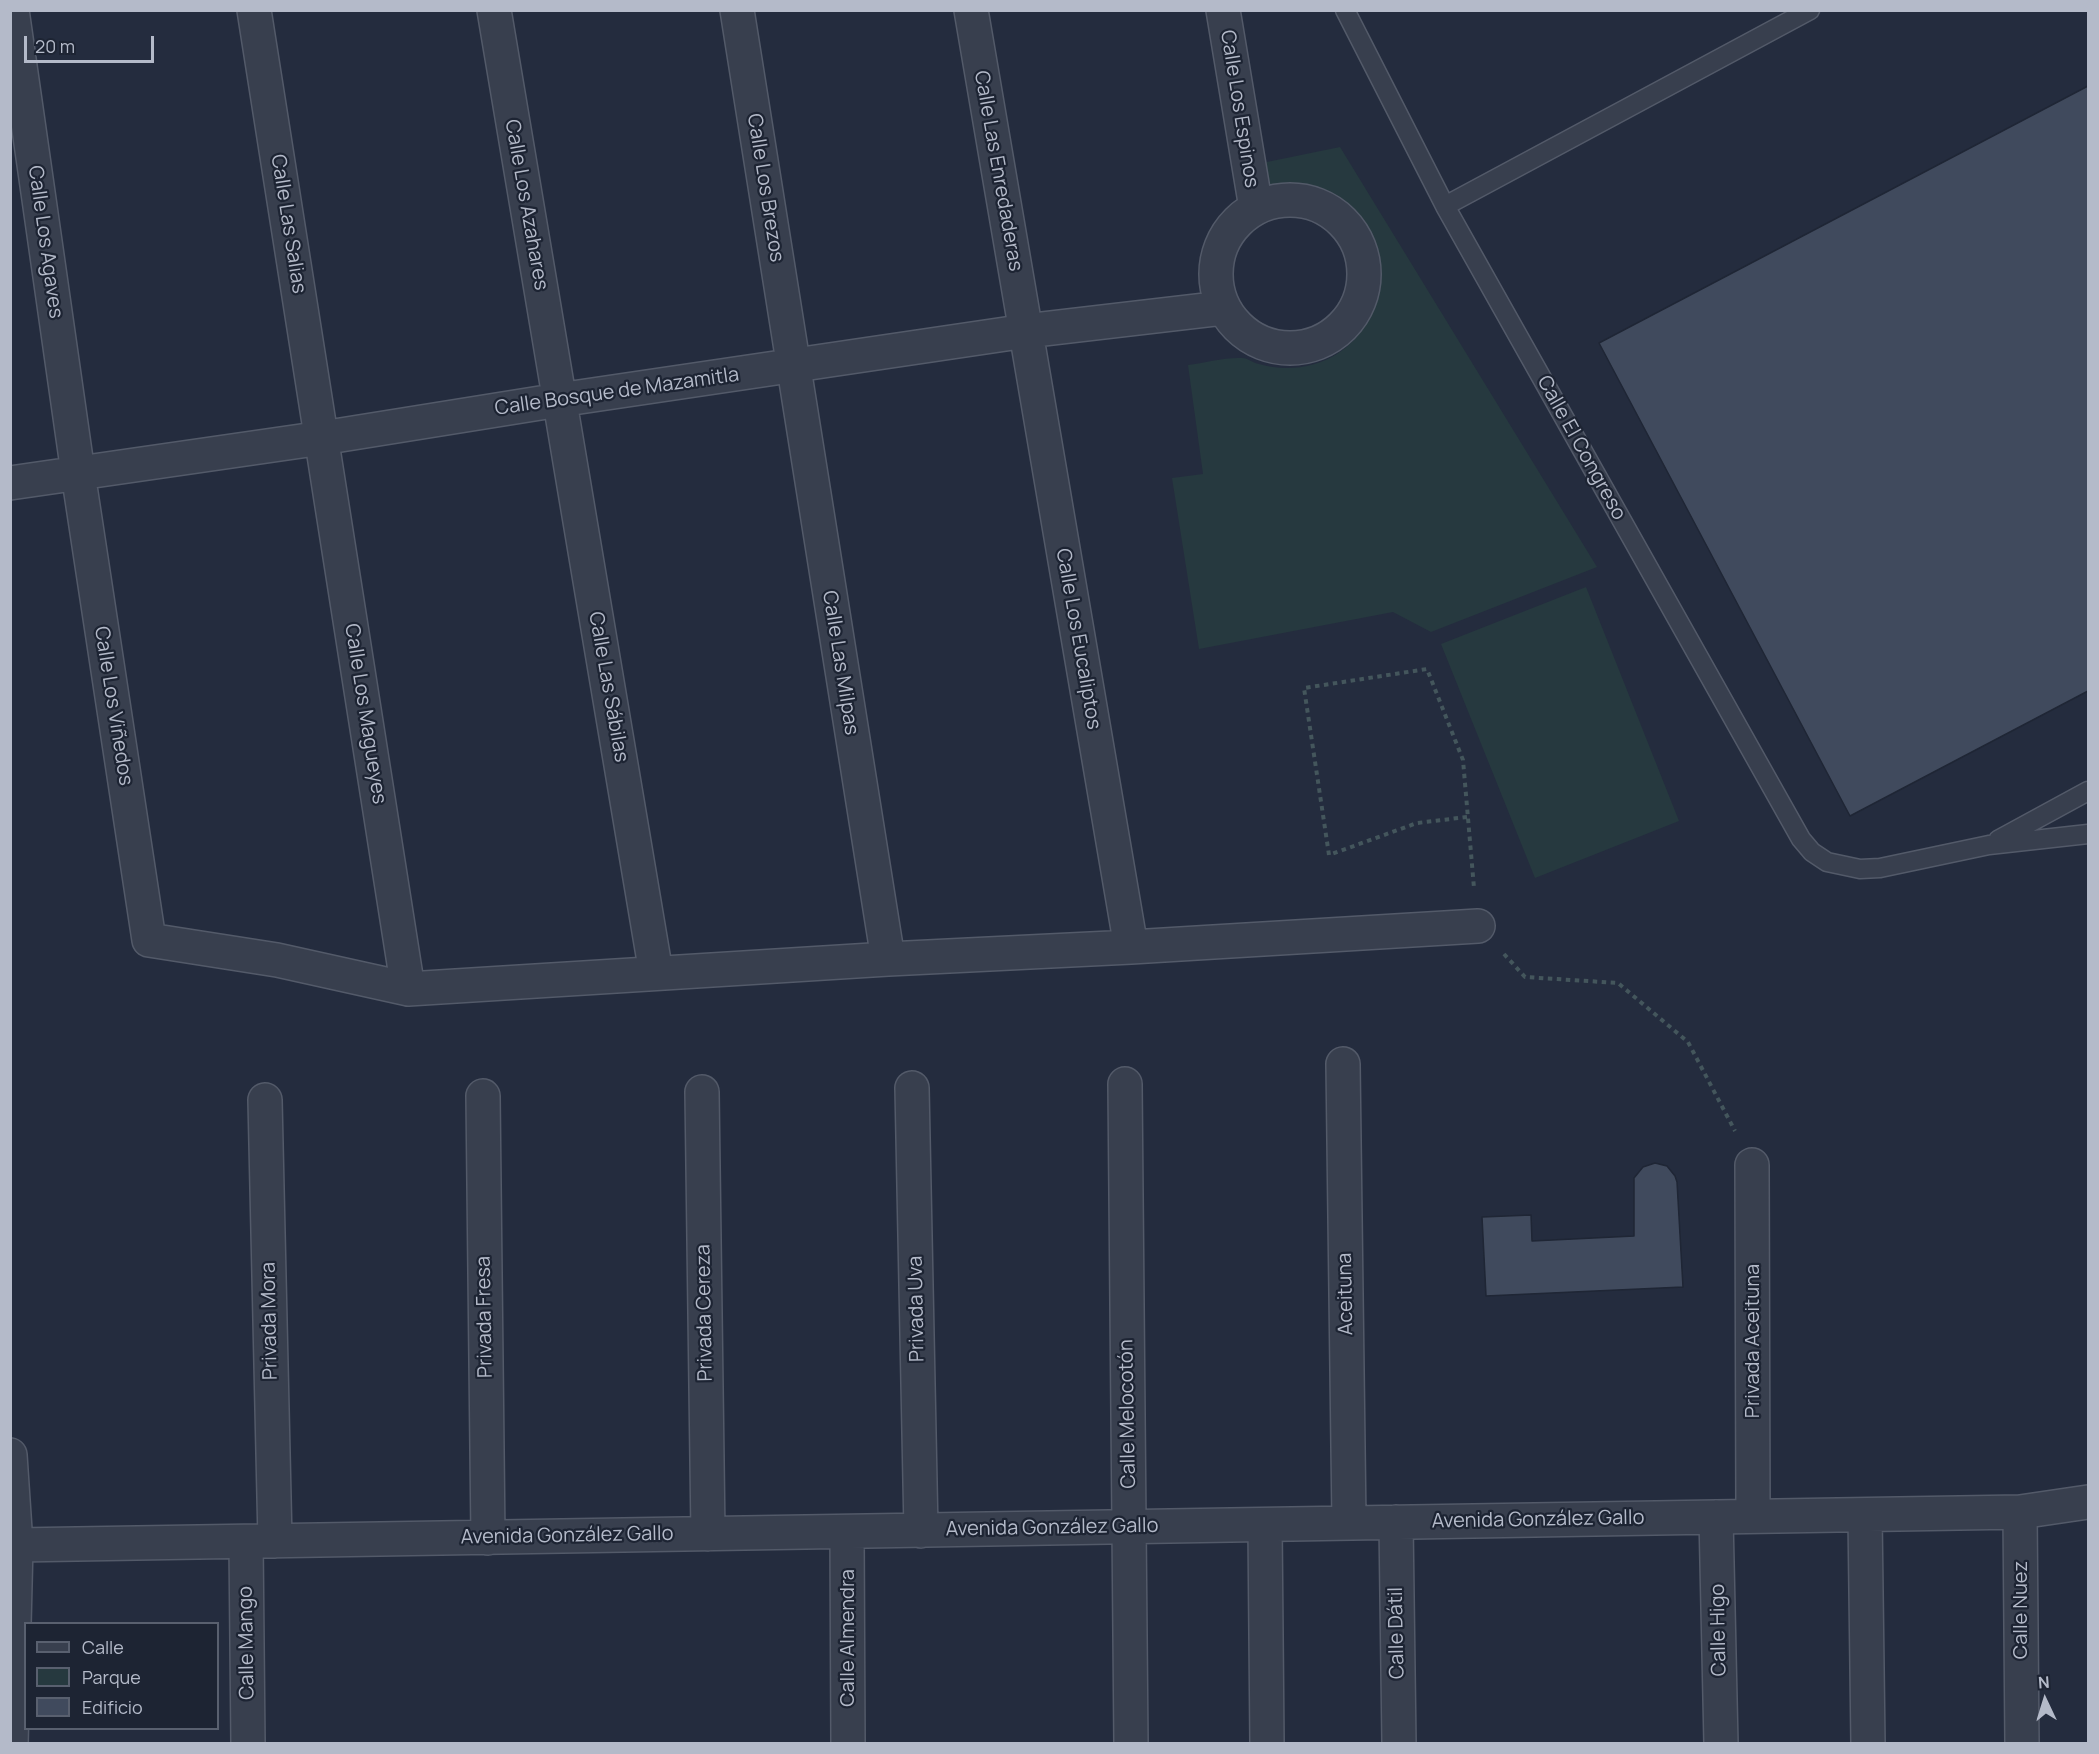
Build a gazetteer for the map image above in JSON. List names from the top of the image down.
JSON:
{
  "streets": {
    "street": [
      "Calle Los Espinos",
      "Calle Las Enredaderas",
      "Calle Los Brezos",
      "Calle Los Azahares",
      "Calle Las Salias",
      "Calle Los Agaves",
      "Calle Bosque de Mazamitla",
      "Calle Los Eucaliptos",
      "Calle Las Milpas",
      "Calle Las Sábilas",
      "Calle Los Viñedos",
      "Calle Los Magueyes",
      "Aceituna",
      "Privada Uva",
      "Privada Cereza",
      "Privada Fresa",
      "Privada Mora",
      "Privada Aceituna",
      "Calle Melocotón",
      "Avenida González Gallo",
      "Calle Nuez",
      "Calle Higo",
      "Calle Dátil",
      "Calle Almendra",
      "Calle Mango"
    ],
    "lane": ["Calle El Congreso"]
  },
  "crossings": [
    ["Calle Los Espinos", "Calle Bosque de Mazamitla"],
    ["Calle Las Enredaderas", "Calle Bosque de Mazamitla"],
    ["Calle Las Enredaderas", "Calle Los Eucaliptos"],
    ["Calle Los Brezos", "Calle Bosque de Mazamitla"],
    ["Calle Los Brezos", "Calle Las Milpas"],
    ["Calle Los Azahares", "Calle Bosque de Mazamitla"],
    ["Calle Los Azahares", "Calle Las Sábilas"],
    ["Calle Las Salias", "Calle Bosque de Mazamitla"],
    ["Calle Las Salias", "Calle Los Magueyes"],
    ["Calle Los Agaves", "Calle Bosque de Mazamitla"],
    ["Calle Los Agaves", "Calle Los Viñedos"],
    ["Calle Bosque de Mazamitla", "Calle Los Eucaliptos"],
    ["Calle Bosque de Mazamitla", "Calle Las Milpas"],
    ["Calle Bosque de Mazamitla", "Calle Las Sábilas"],
    ["Calle Bosque de Mazamitla", "Calle Los Viñedos"],
    ["Calle Bosque de Mazamitla", "Calle Los Magueyes"],
    ["Calle Los Viñedos", "Calle Los Magueyes"],
    ["Aceituna", "Avenida González Gallo"],
    ["Privada Uva", "Avenida González Gallo"],
    ["Privada Cereza", "Avenida González Gallo"],
    ["Privada Fresa", "Avenida González Gallo"],
    ["Privada Mora", "Avenida González Gallo"],
    ["Privada Mora", "Calle Mango"],
    ["Privada Aceituna", "Avenida González Gallo"],
    ["Calle Melocotón", "Avenida González Gallo"],
    ["Avenida González Gallo", "Calle Nuez"],
    ["Avenida González Gallo", "Calle Higo"],
    ["Avenida González Gallo", "Calle Dátil"],
    ["Avenida González Gallo", "Calle Almendra"],
    ["Avenida González Gallo", "Calle Mango"]
  ],
  "legend": ["Calle", "Parque", "Edificio"],
  "scale_bar": "20 m",
  "north": "top"
}
